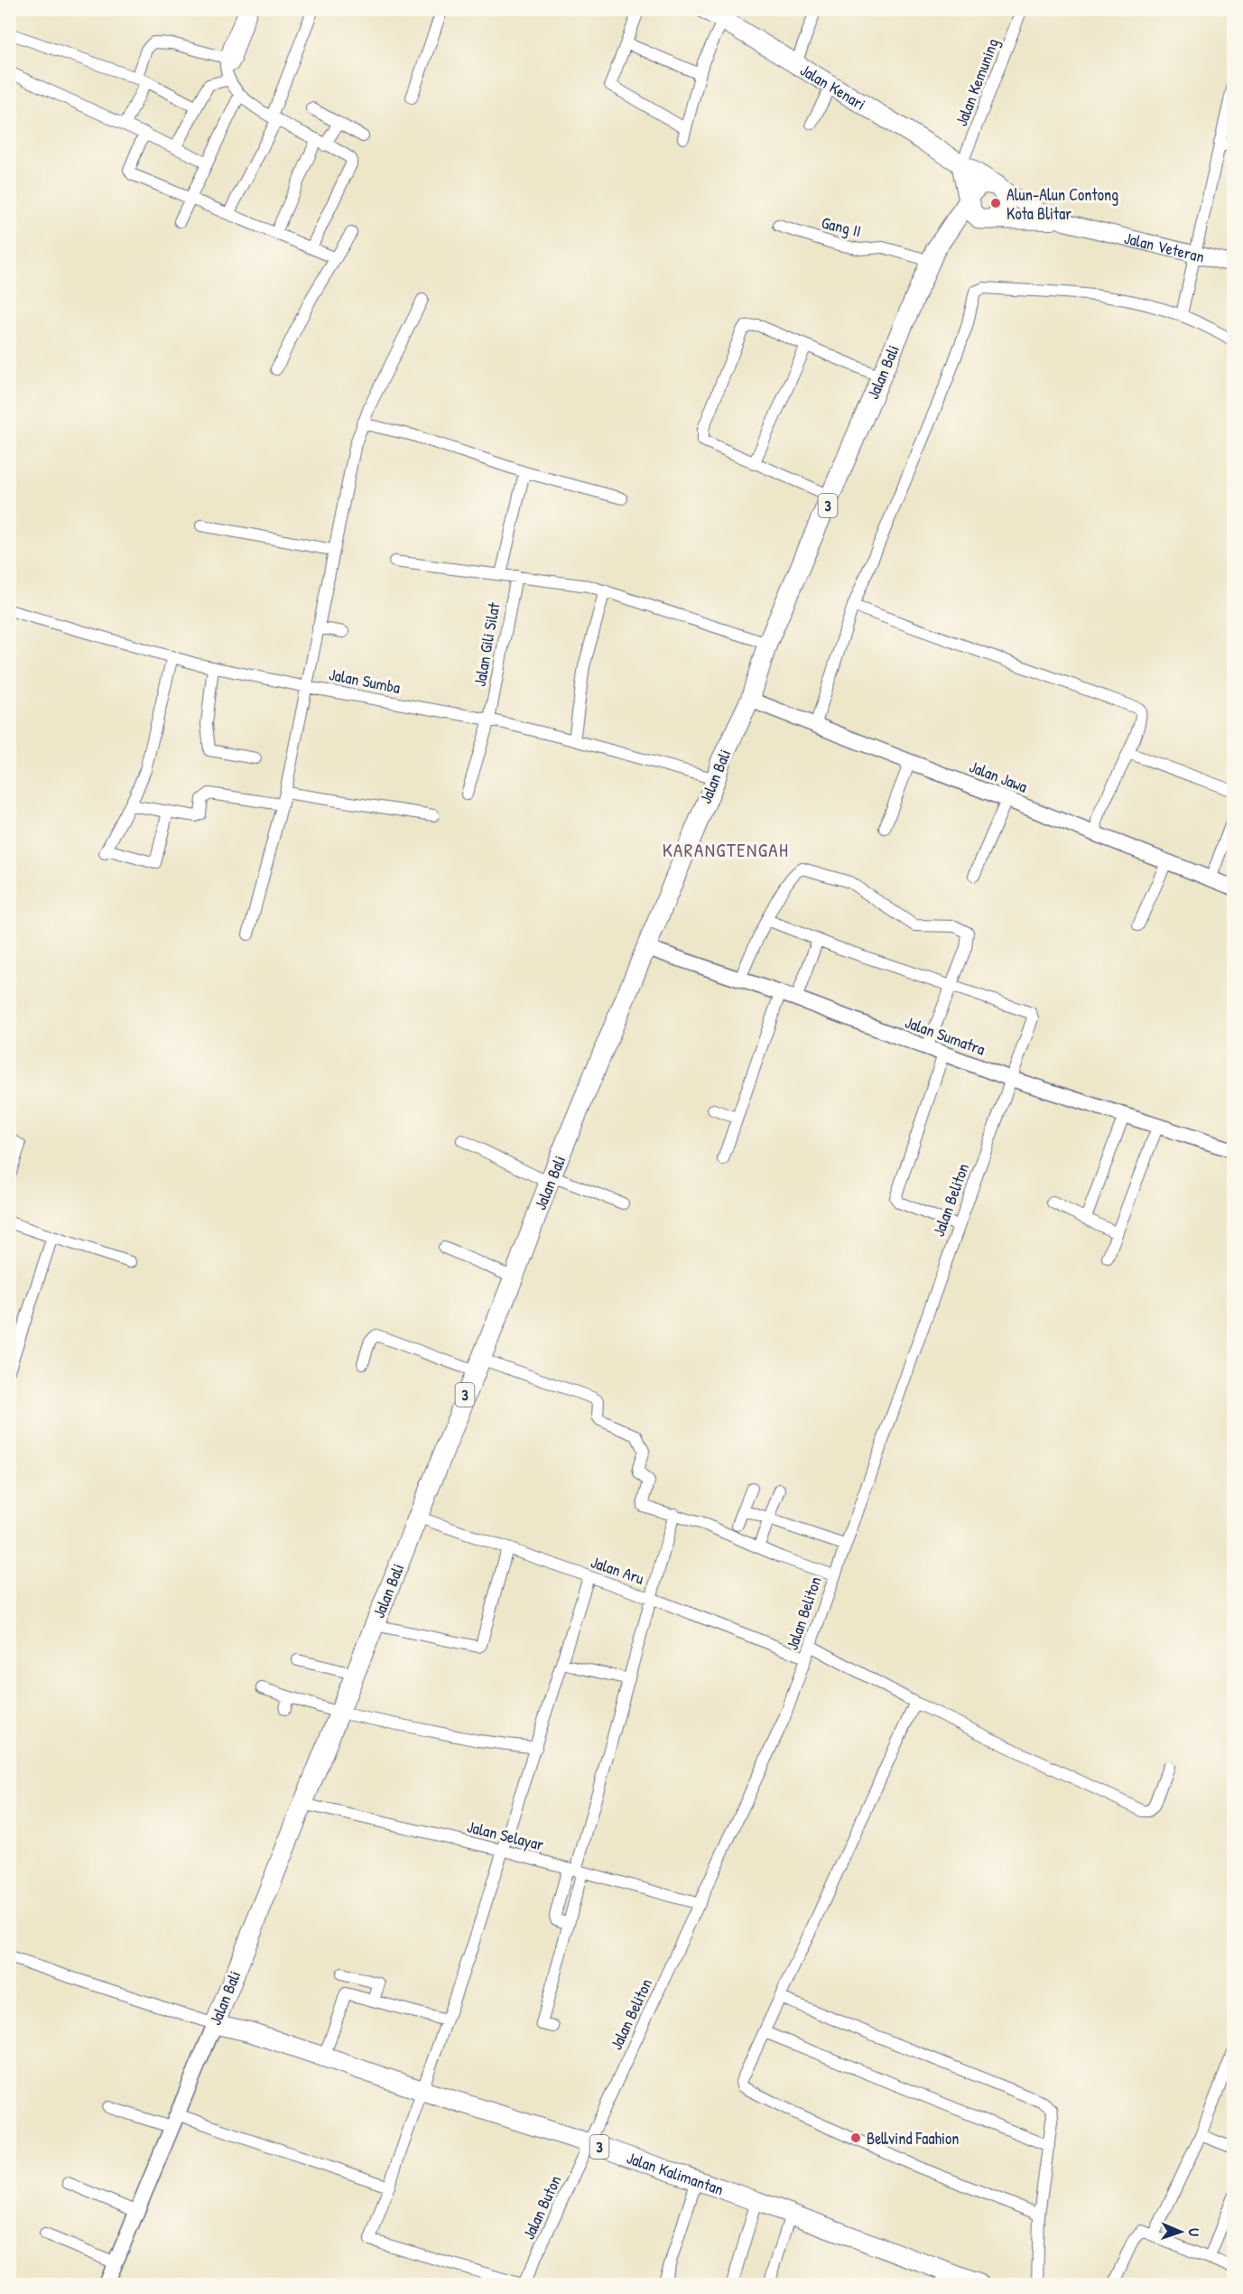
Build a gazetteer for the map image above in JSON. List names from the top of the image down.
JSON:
{
  "streets": {
    "highway": [
      "Jalan Kenari",
      "Jalan Bali",
      "3",
      "Jalan Kalimantan"
    ],
    "main road": ["Jalan Veteran", "Jalan Jawa", "Jalan Sumatra"],
    "street": [
      "Jalan Kemuning",
      "Gang II",
      "Jalan Gili Silat",
      "Jalan Sumba",
      "Jalan Beliton",
      "Jalan Aru",
      "Jalan Selayar",
      "Jalan Buton"
    ]
  },
  "crossings": [
    ["Jalan Kemuning", "Jalan Kenari"],
    ["Jalan Kenari", "Jalan Veteran"],
    ["Jalan Kenari", "3"],
    ["Gang II", "Jalan Bali"],
    ["Gang II", "3"],
    ["Jalan Veteran", "3"],
    ["Jalan Bali", "3"],
    ["Jalan Bali", "Jalan Sumba"],
    ["Jalan Bali", "Jalan Jawa"],
    ["Jalan Bali", "Jalan Sumatra"],
    ["Jalan Bali", "Jalan Aru"],
    ["Jalan Bali", "Jalan Selayar"],
    ["Jalan Bali", "Jalan Kalimantan"],
    ["Jalan Gili Silat", "Jalan Sumba"],
    ["Jalan Sumatra", "Jalan Beliton"],
    ["Jalan Beliton", "Jalan Aru"],
    ["Jalan Beliton", "Jalan Selayar"],
    ["Jalan Beliton", "Jalan Kalimantan"],
    ["Jalan Beliton", "Jalan Buton"],
    ["Jalan Kalimantan", "Jalan Buton"]
  ],
  "districts": ["KARANGTENGAH"],
  "places": ["Alun-Alun Contong Kota Blitar", "Bellvind Faahion"],
  "north": "right"
}
